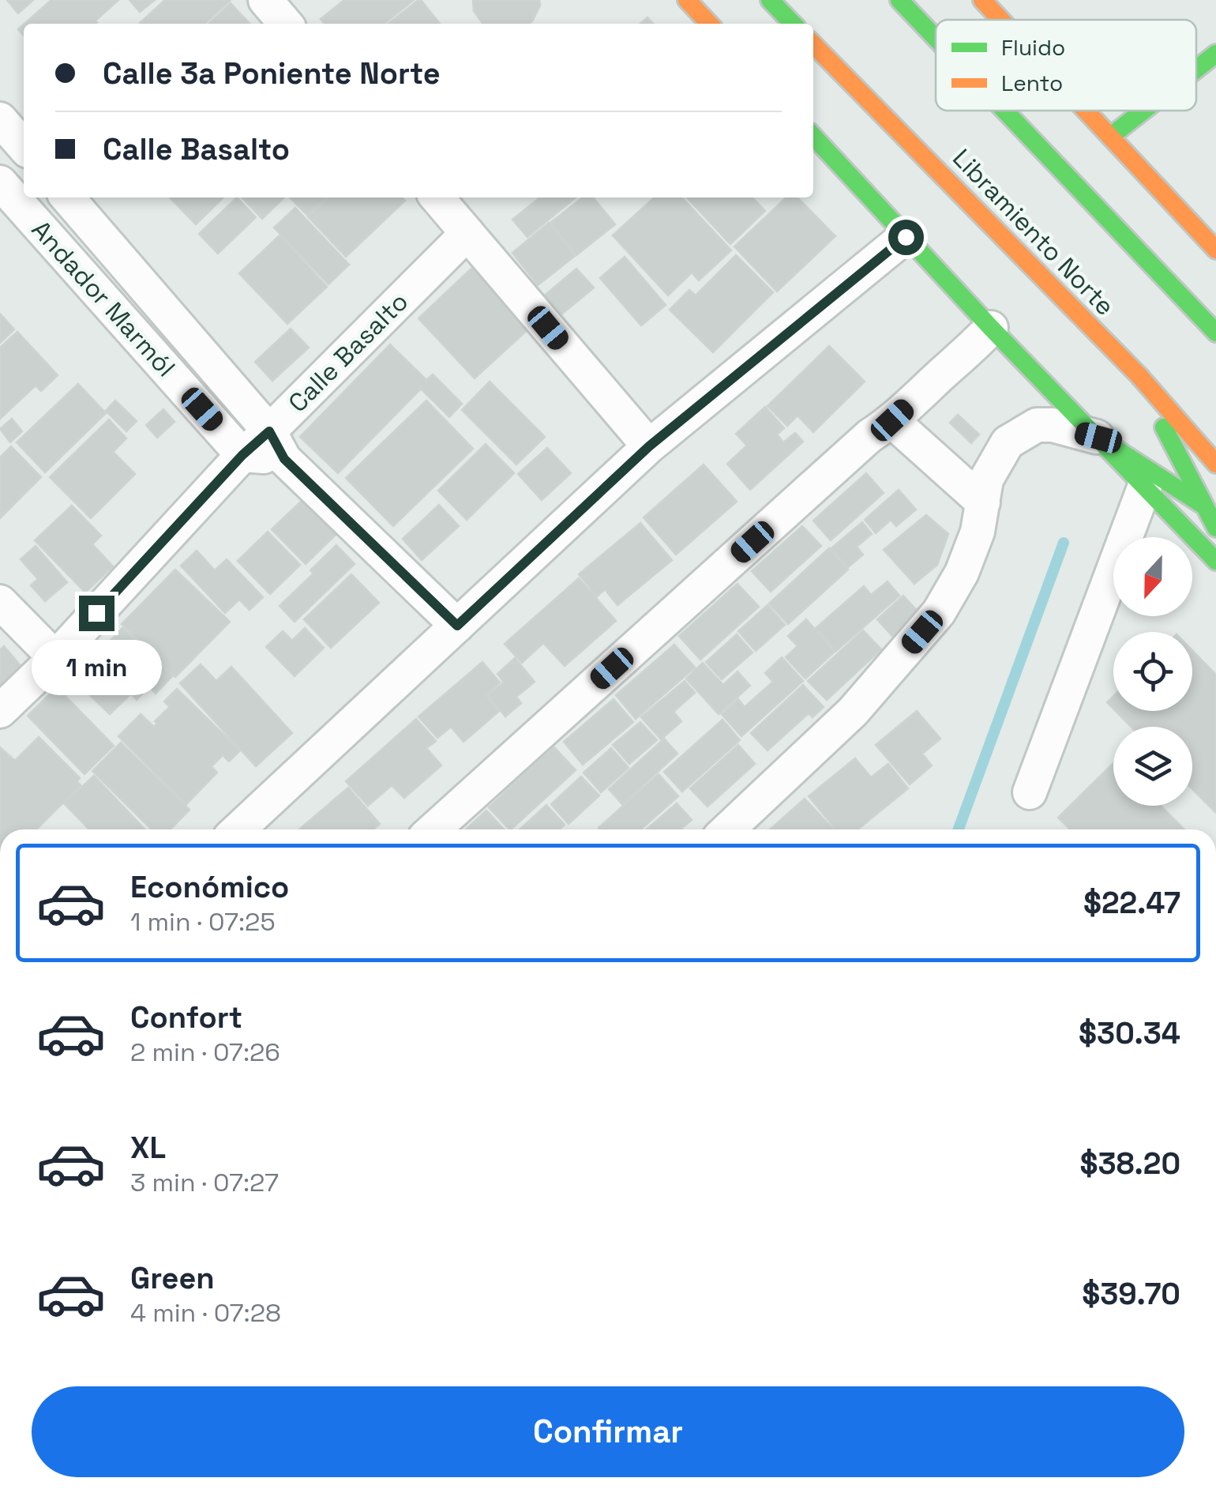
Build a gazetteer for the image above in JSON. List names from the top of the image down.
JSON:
{
  "streets": {
    "main road": ["Libramiento Norte"],
    "street": ["Andador Marmól", "Calle Basalto"]
  },
  "crossings": [
    ["Andador Marmól", "Calle Basalto"]
  ],
  "legend": ["Fluido", "Lento"],
  "north": "bottom",
  "page": {
    "banner": ["Calle 3a Poniente Norte", "Calle Basalto"],
    "bubble": "1 min",
    "list": [
      {
        "name": "Económico",
        "note": "1 min · 07:25",
        "value": "$22.47"
      },
      {
        "name": "Confort",
        "note": "2 min · 07:26",
        "value": "$30.34"
      },
      {
        "name": "XL",
        "note": "3 min · 07:27",
        "value": "$38.20"
      },
      {
        "name": "Green",
        "note": "4 min · 07:28",
        "value": "$39.70"
      }
    ],
    "buttons": "Confirmar"
  }
}
